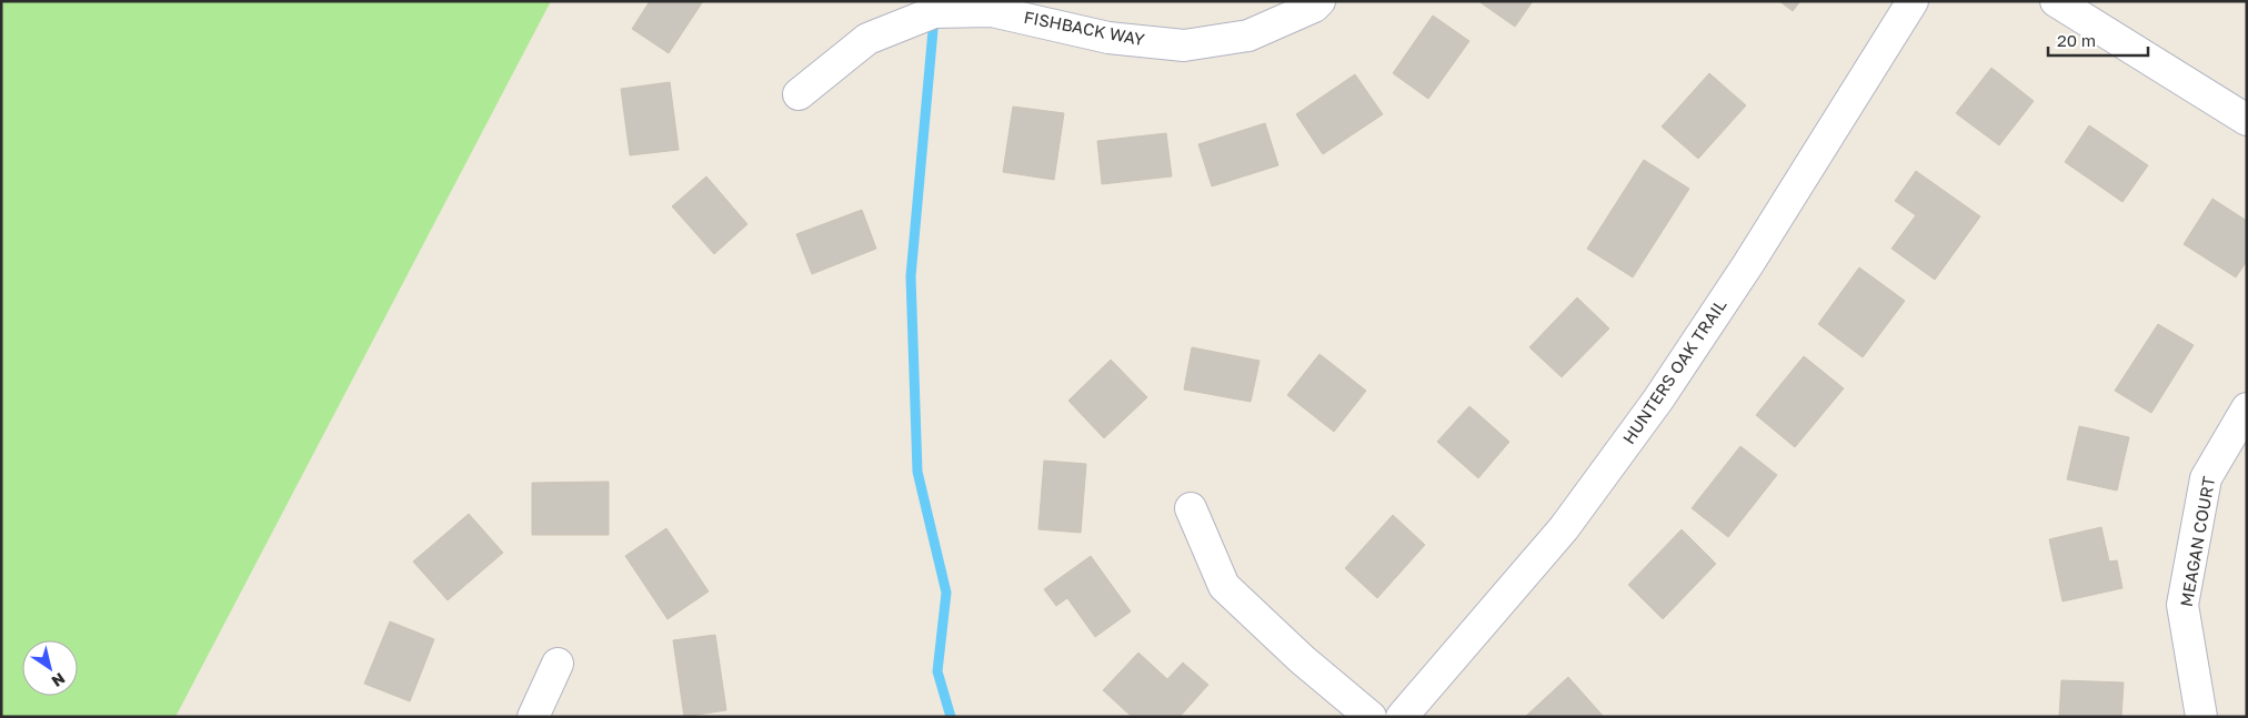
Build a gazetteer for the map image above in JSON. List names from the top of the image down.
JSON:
{
  "streets": {
    "street": ["FISHBACK WAY", "HUNTERS OAK TRAIL", "MEAGAN COURT"]
  },
  "scale_bar": "20 m",
  "north": "bottom right"
}
